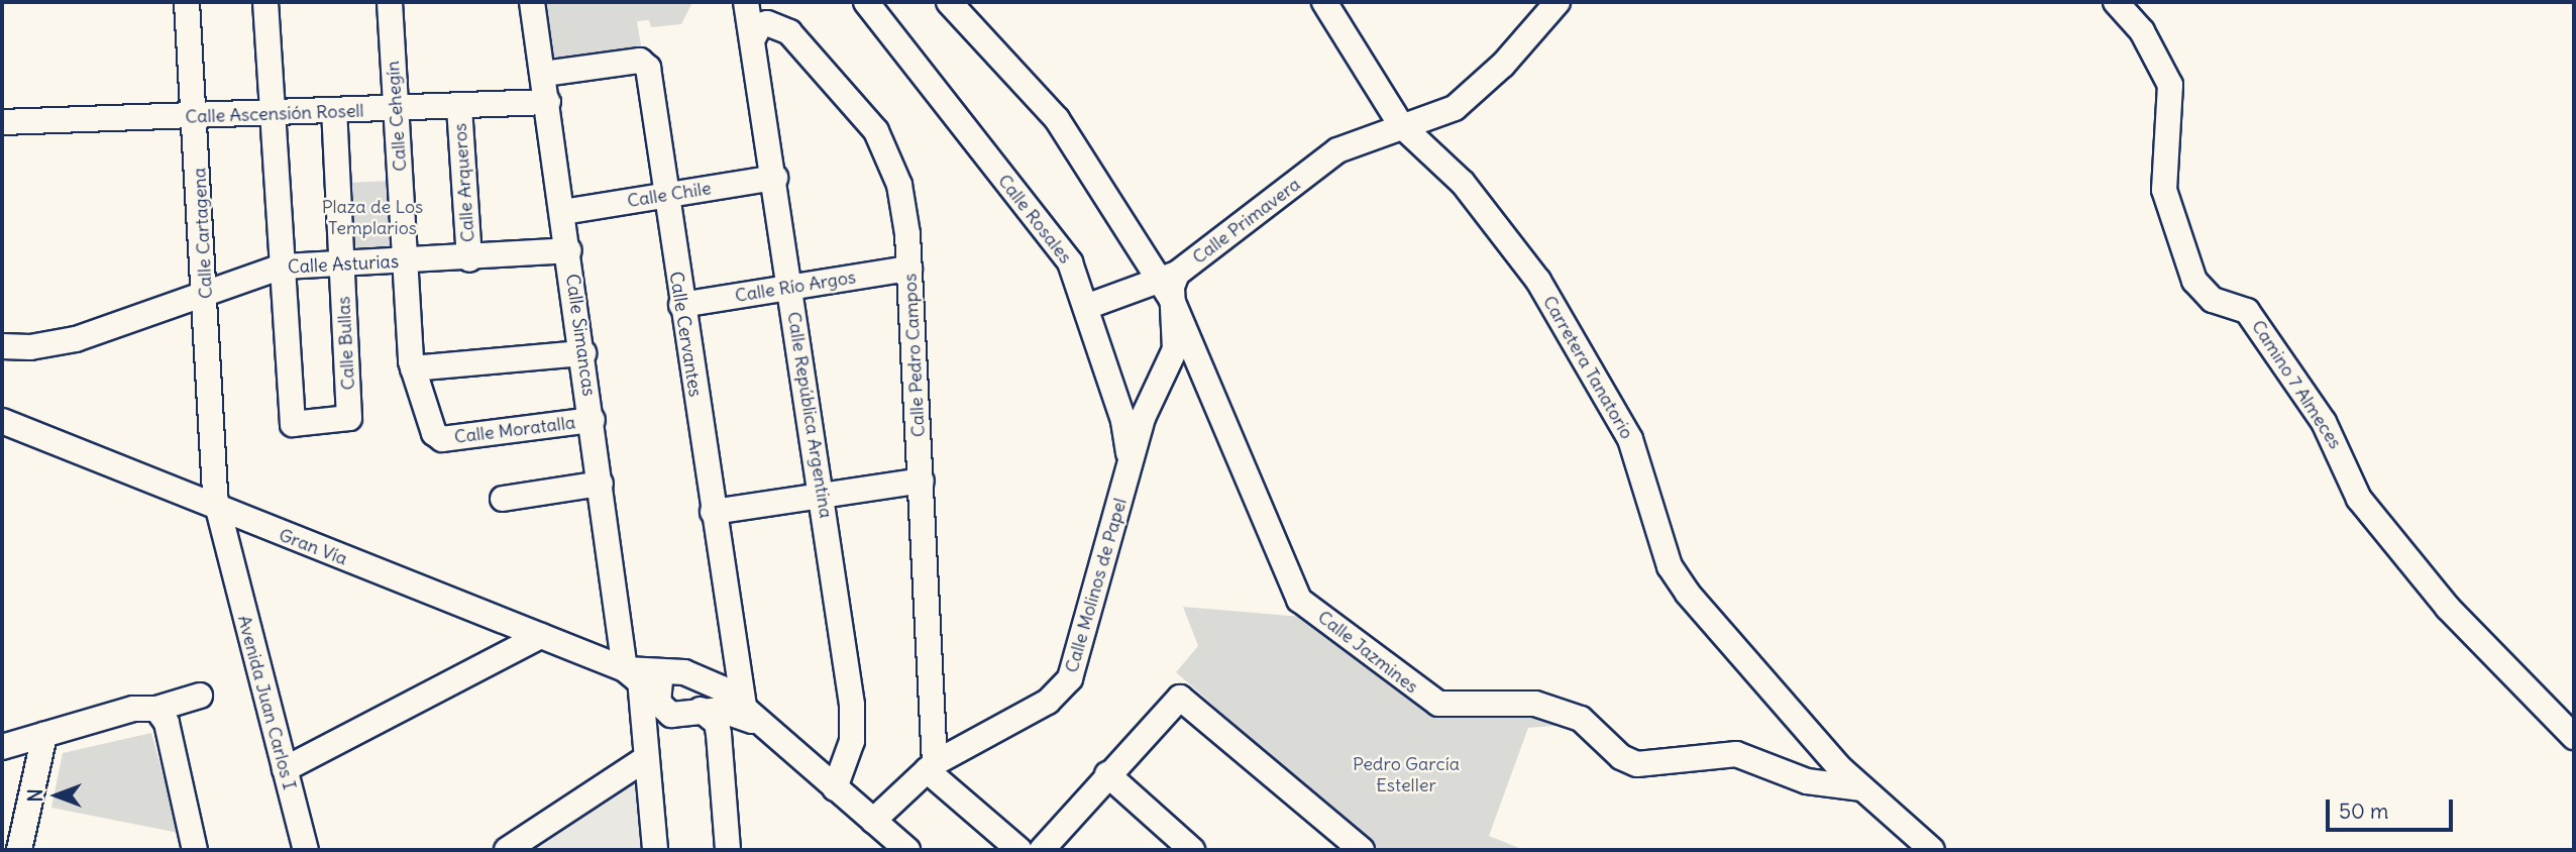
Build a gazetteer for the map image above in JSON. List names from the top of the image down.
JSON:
{
  "streets": {
    "street": [
      "Calle Ascensión Rosell",
      "Calle Cehegín",
      "Calle Arqueros",
      "Calle Chile",
      "Calle Rosales",
      "Calle Primavera",
      "Calle Cartagena",
      "Calle Asturias",
      "Calle Río Argos",
      "Calle Cervantes",
      "Calle Simancas",
      "Calle Bullas",
      "Calle Pedro Campos",
      "Carretera Tanatorio",
      "Camino 7 Almeces",
      "Calle República Argentina",
      "Calle Moratalla",
      "Gran Vía",
      "Calle Molinos de Papel",
      "Calle Jazmines",
      "Avenida Juan Carlos I"
    ]
  },
  "crossings": [
    ["Calle Ascensión Rosell", "Calle Cehegín"],
    ["Calle Ascensión Rosell", "Calle Arqueros"],
    ["Calle Ascensión Rosell", "Calle Cartagena"],
    ["Calle Ascensión Rosell", "Calle Simancas"],
    ["Calle Ascensión Rosell", "Calle Bullas"],
    ["Calle Cehegín", "Calle Asturias"],
    ["Calle Cehegín", "Calle Moratalla"],
    ["Calle Arqueros", "Calle Asturias"],
    ["Calle Chile", "Calle Cervantes"],
    ["Calle Chile", "Calle Simancas"],
    ["Calle Chile", "Calle República Argentina"],
    ["Calle Rosales", "Calle Primavera"],
    ["Calle Rosales", "Calle Molinos de Papel"],
    ["Calle Primavera", "Carretera Tanatorio"],
    ["Calle Primavera", "Calle Molinos de Papel"],
    ["Calle Primavera", "Calle Jazmines"],
    ["Calle Cartagena", "Calle Asturias"],
    ["Calle Cartagena", "Gran Vía"],
    ["Calle Cartagena", "Avenida Juan Carlos I"],
    ["Calle Asturias", "Calle Simancas"],
    ["Calle Asturias", "Calle Bullas"],
    ["Calle Río Argos", "Calle Cervantes"],
    ["Calle Río Argos", "Calle Pedro Campos"],
    ["Calle Río Argos", "Calle República Argentina"],
    ["Calle Cervantes", "Calle Simancas"],
    ["Calle Simancas", "Calle Moratalla"],
    ["Calle Simancas", "Gran Vía"],
    ["Calle Pedro Campos", "Calle República Argentina"],
    ["Calle Pedro Campos", "Calle Molinos de Papel"],
    ["Carretera Tanatorio", "Calle Jazmines"],
    ["Gran Vía", "Avenida Juan Carlos I"],
    ["Calle Molinos de Papel", "Calle Jazmines"]
  ],
  "parks": ["Plaza de Los Templarios", "Pedro García Esteller"],
  "scale_bar": "50 m",
  "north": "left"
}
